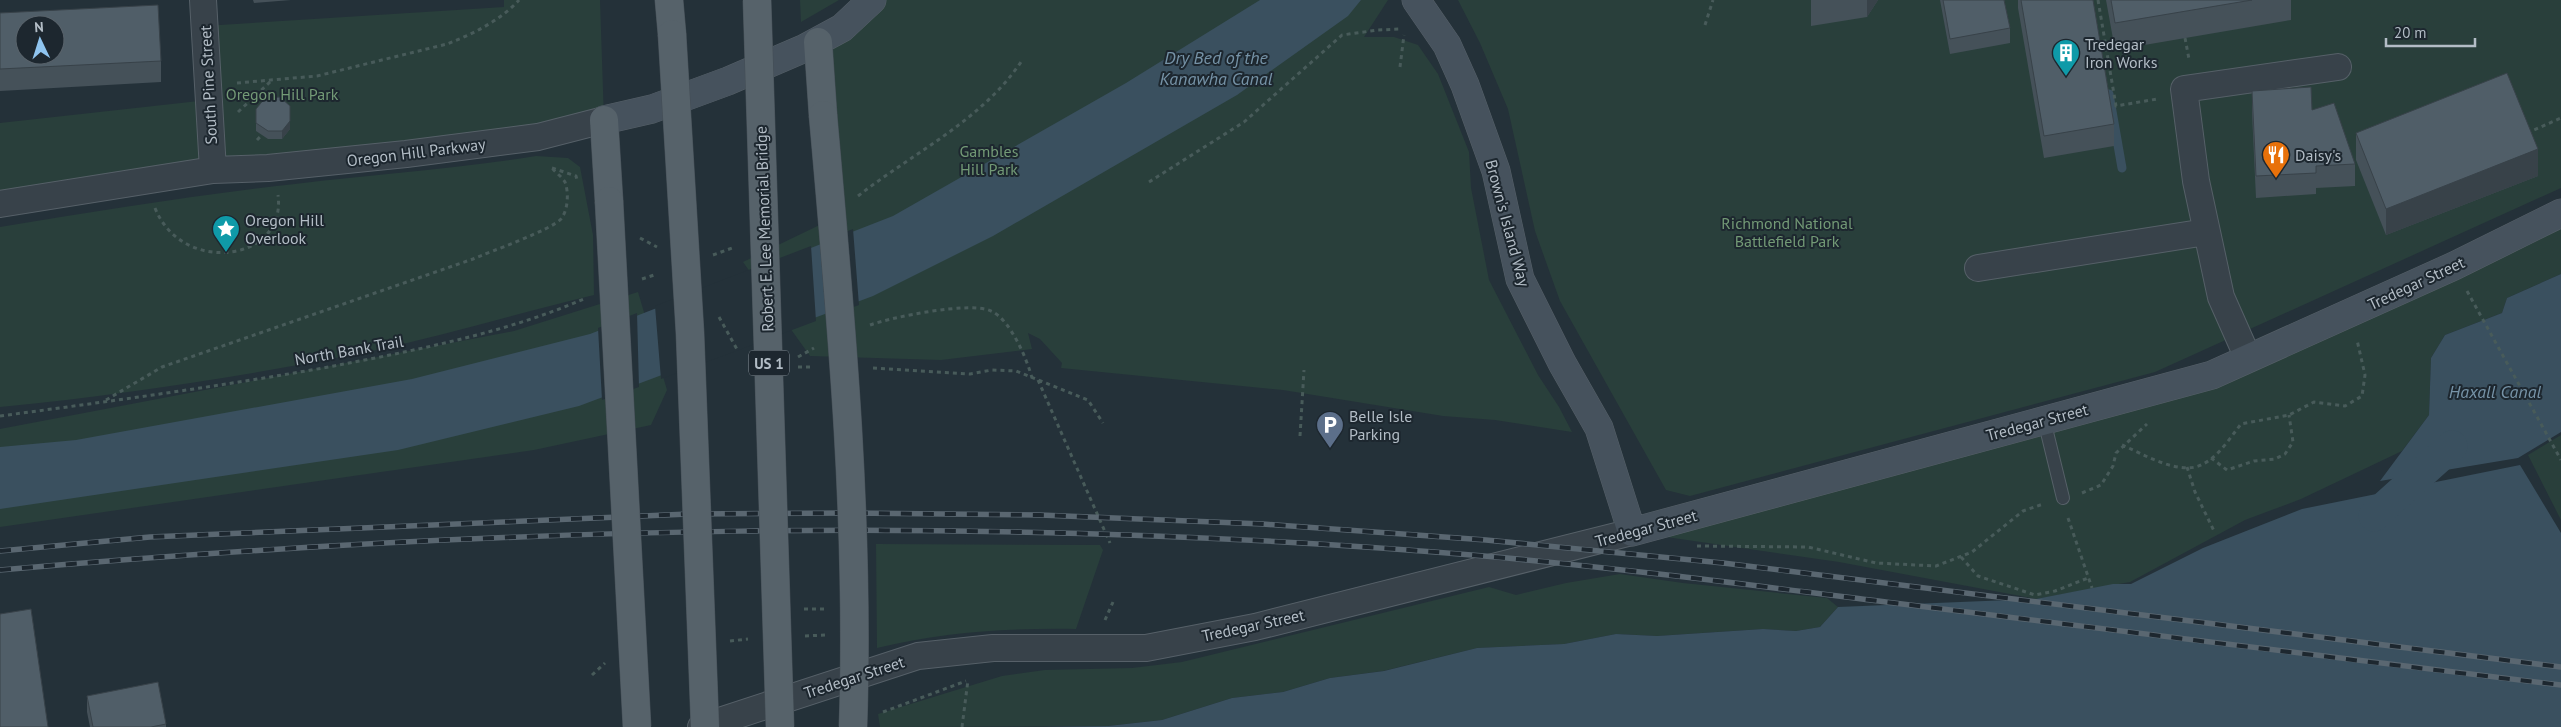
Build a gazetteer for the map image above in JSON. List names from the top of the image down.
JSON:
{
  "streets": {
    "main road": ["Robert E. Lee Memorial Bridge", "US 1"],
    "street": [
      "South Pine Street",
      "Oregon Hill Parkway",
      "Brown's Island Way",
      "Tredegar Street"
    ],
    "path": ["North Bank Trail"]
  },
  "crossings": [
    ["South Pine Street", "Oregon Hill Parkway"],
    ["Brown's Island Way", "Tredegar Street"]
  ],
  "water": ["Dry Bed of the Kanawha Canal", "Haxall Canal"],
  "parks": ["Oregon Hill Park", "Gambles Hill Park", "Richmond National Battlefield Park"],
  "places": {
    "building": ["Tredegar Iron Works"],
    "restaurant": ["Daisy's"],
    "place": ["Oregon Hill Overlook"],
    "parking": ["Belle Isle Parking"]
  },
  "scale_bar": "20 m",
  "north": "top"
}
